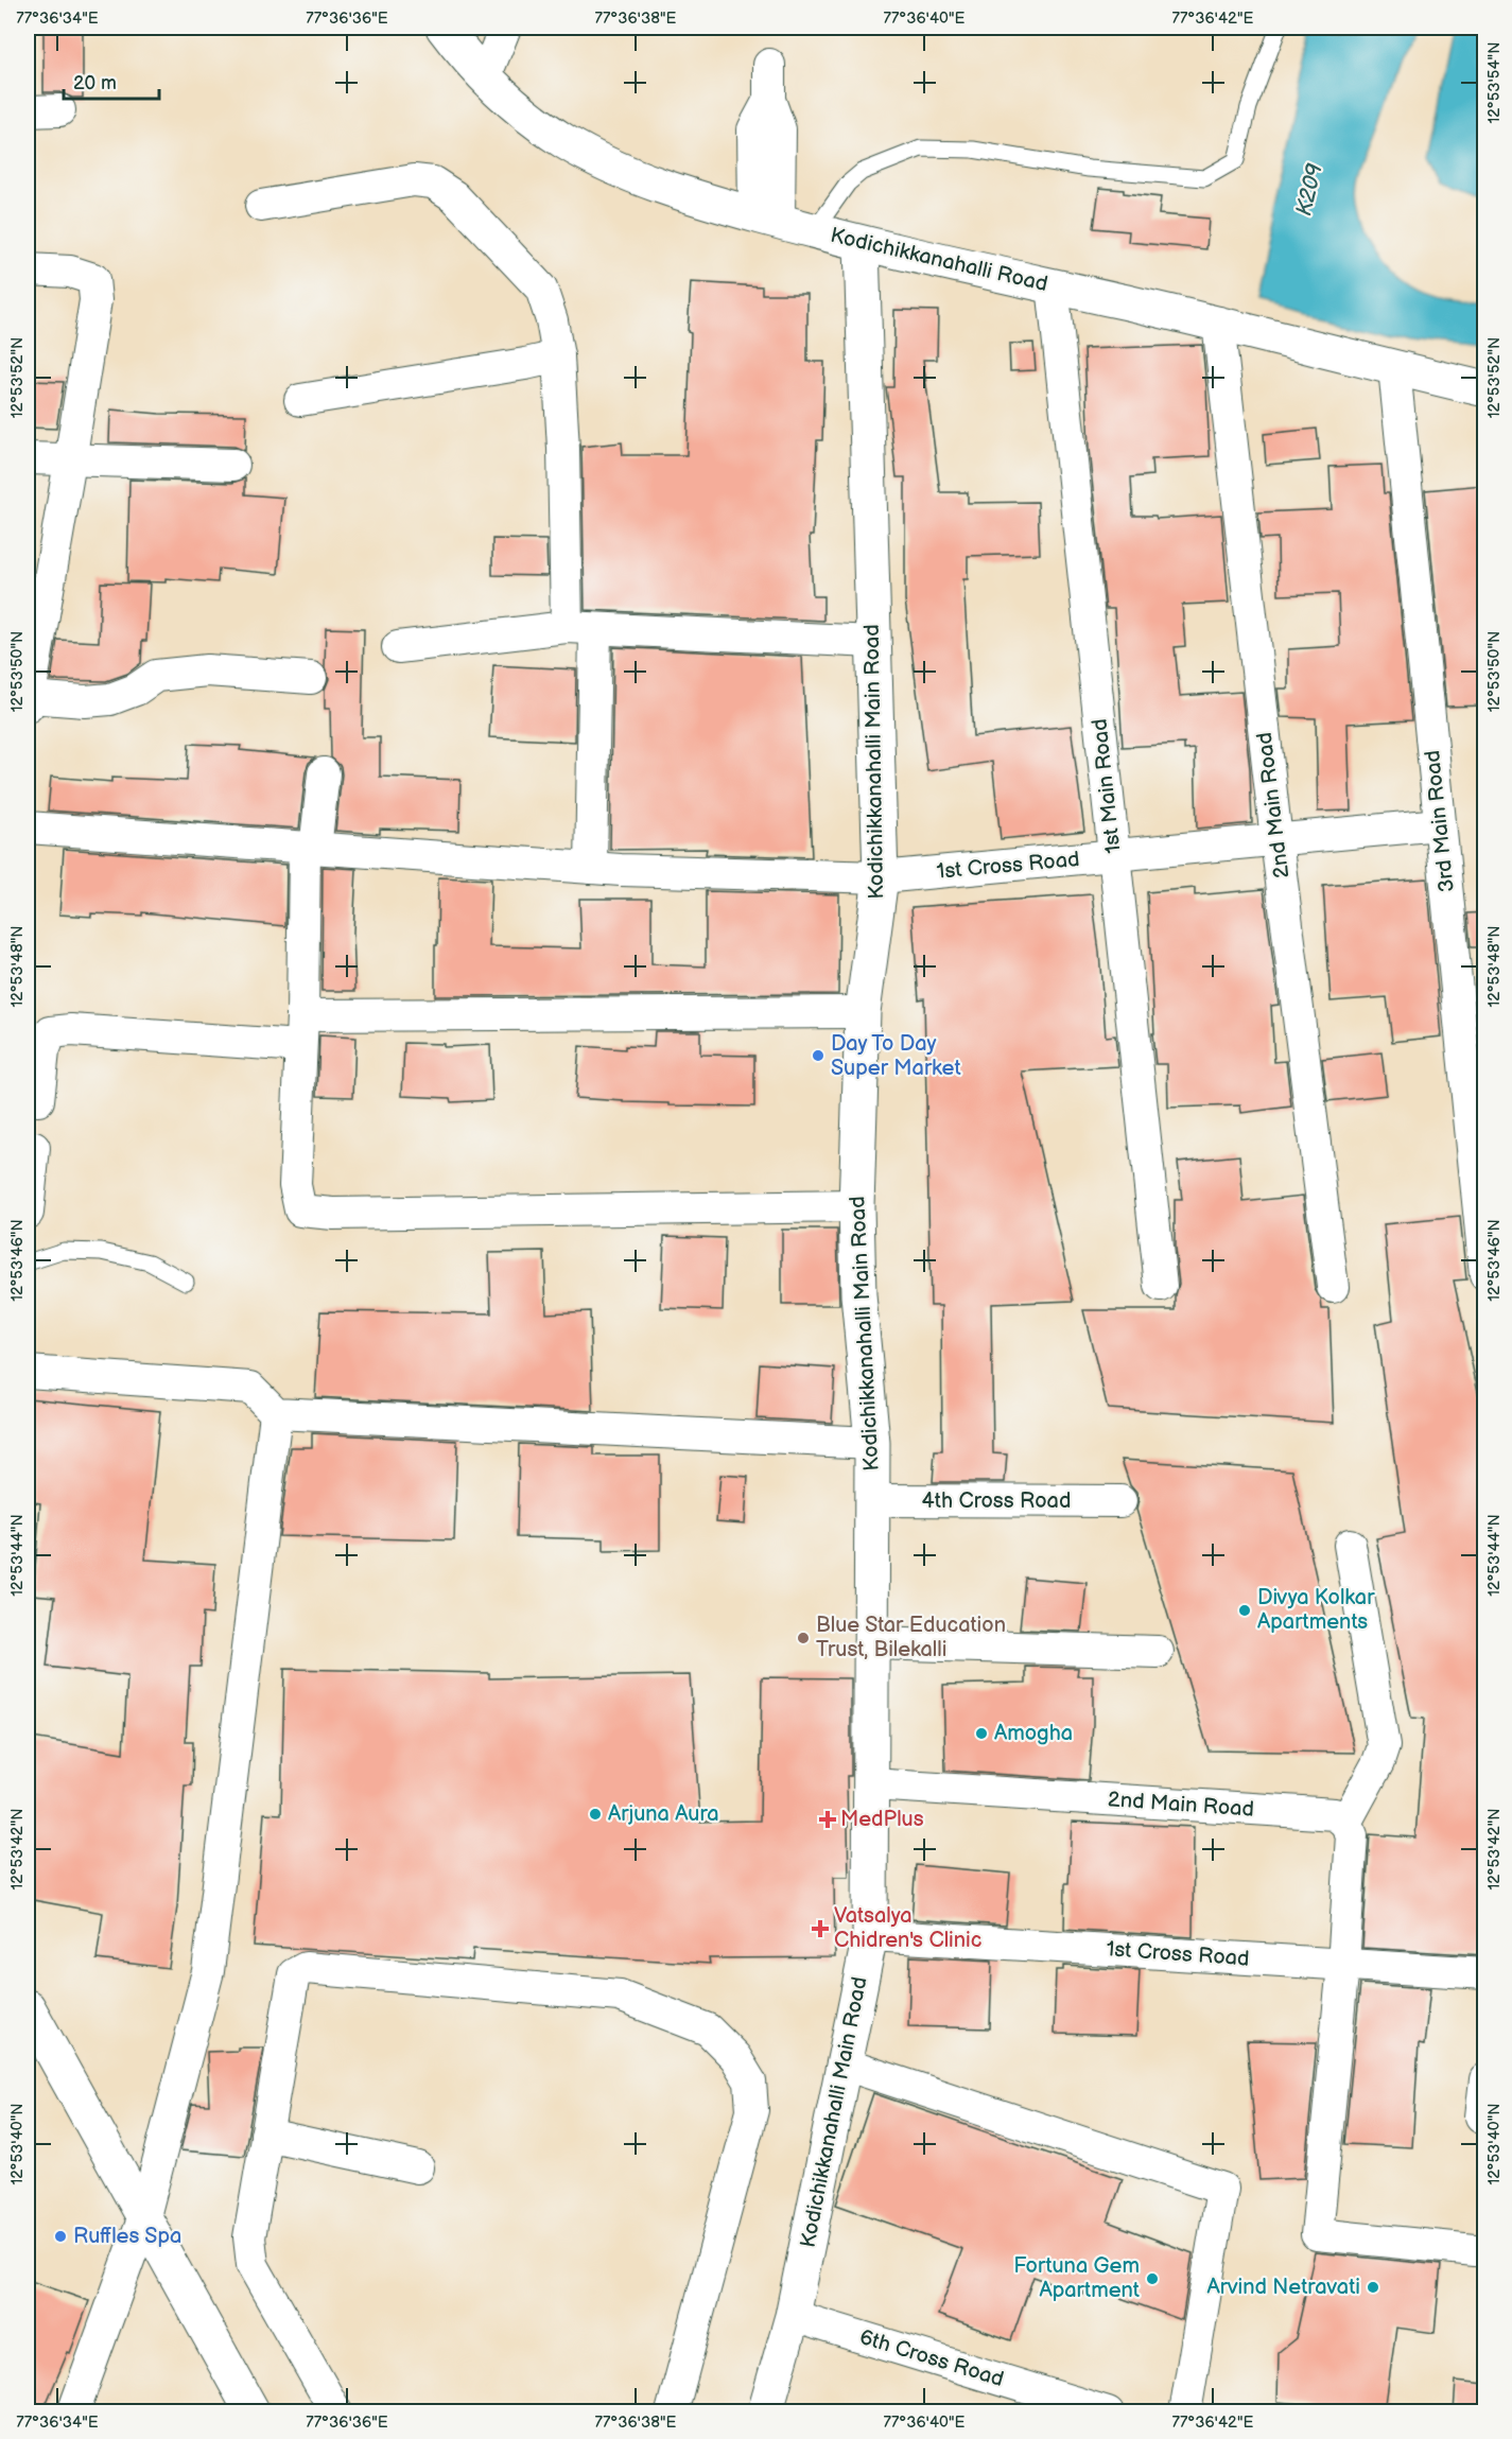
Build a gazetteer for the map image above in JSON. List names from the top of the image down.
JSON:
{
  "streets": {
    "street": [
      "Kodichikkanahalli Road",
      "Kodichikkanahalli Main Road",
      "1st Main Road",
      "2nd Main Road",
      "3rd Main Road",
      "1st Cross Road",
      "4th Cross Road",
      "6th Cross Road"
    ]
  },
  "crossings": [
    ["Kodichikkanahalli Road", "Kodichikkanahalli Main Road"],
    ["Kodichikkanahalli Road", "1st Main Road"],
    ["Kodichikkanahalli Road", "2nd Main Road"],
    ["Kodichikkanahalli Road", "3rd Main Road"],
    ["Kodichikkanahalli Main Road", "2nd Main Road"],
    ["Kodichikkanahalli Main Road", "1st Cross Road"],
    ["Kodichikkanahalli Main Road", "4th Cross Road"],
    ["Kodichikkanahalli Main Road", "6th Cross Road"],
    ["1st Main Road", "1st Cross Road"],
    ["2nd Main Road", "1st Cross Road"],
    ["3rd Main Road", "1st Cross Road"]
  ],
  "water": ["K209"],
  "places": {
    "other": [
      "Day To Day Super Market",
      "Divya Kolkar Apartments",
      "Blue Star Education Trust, Bilekalli",
      "Amogha",
      "Arjuna Aura",
      "Ruffles Spa",
      "Fortuna Gem Apartment",
      "Arvind Netravati"
    ],
    "health": ["MedPlus", "Vatsalya Chidren's Clinic"]
  },
  "scale_bar": "20 m",
  "coordinates": [
    "77°36'34\"E",
    "77°36'36\"E",
    "77°36'38\"E",
    "77°36'40\"E",
    "77°36'42\"E",
    "12°53'54\"N",
    "12°53'52\"N",
    "12°53'50\"N",
    "12°53'48\"N",
    "12°53'46\"N",
    "12°53'44\"N",
    "12°53'42\"N",
    "12°53'40\"N"
  ]
}
